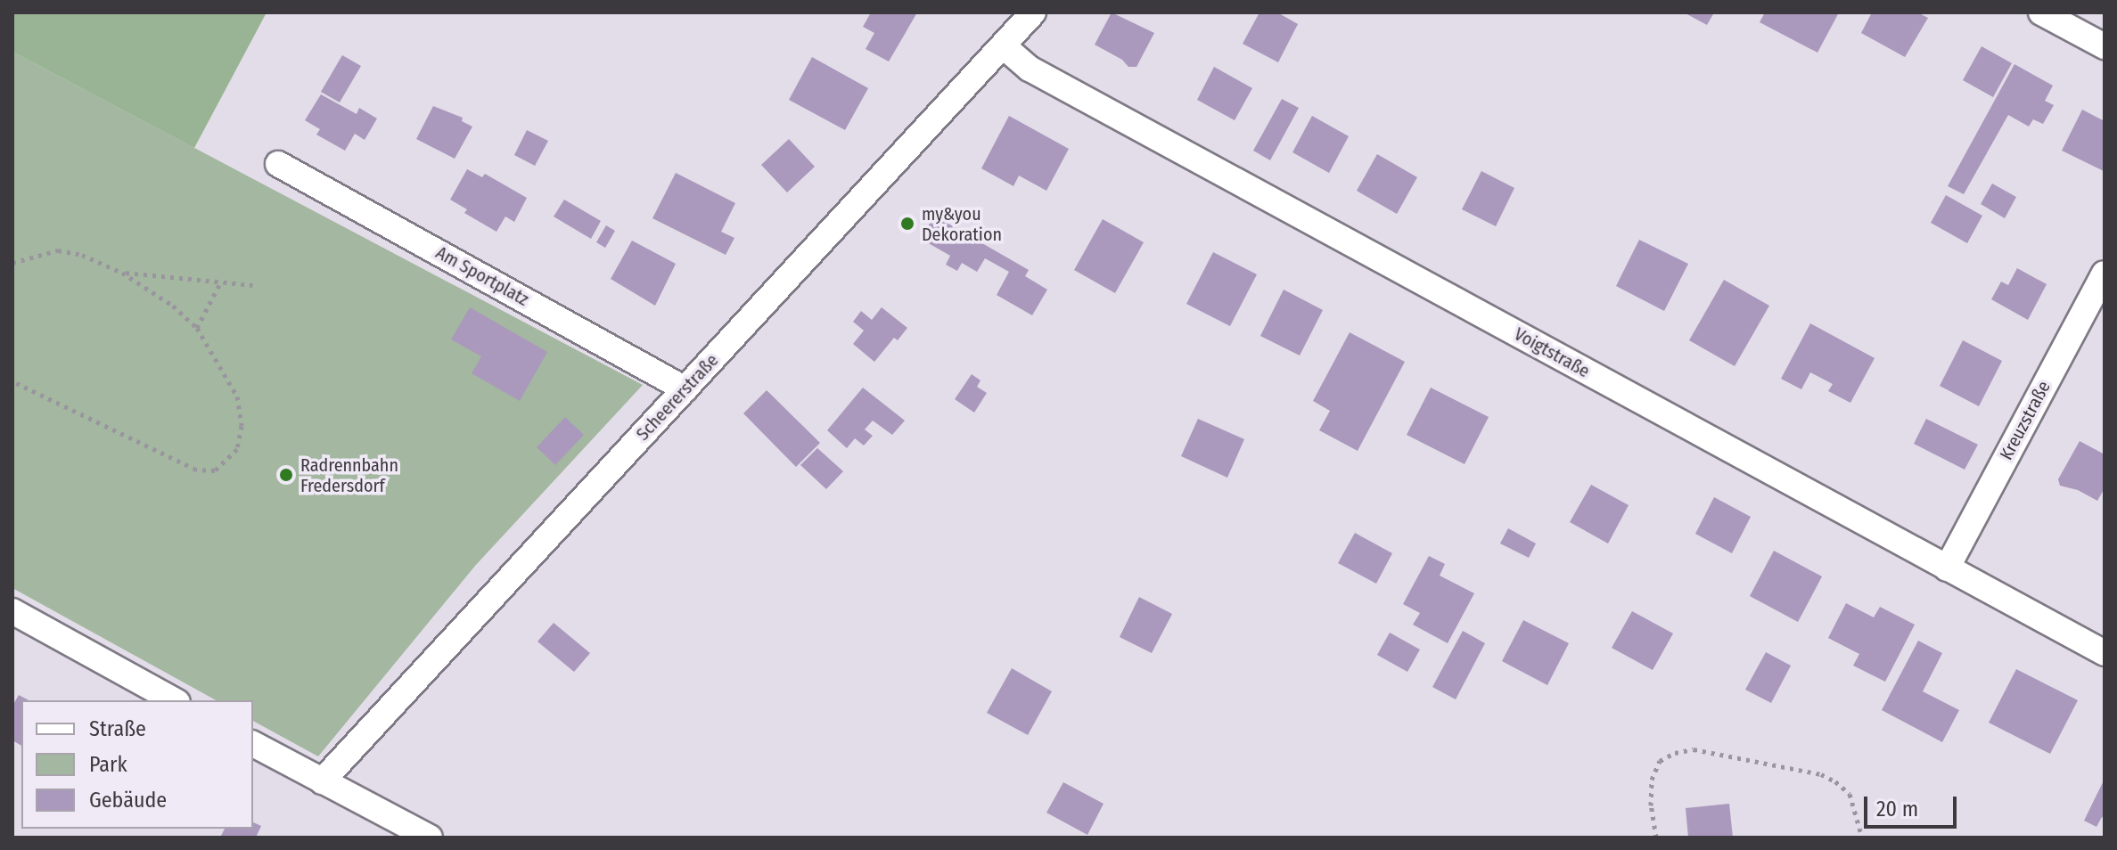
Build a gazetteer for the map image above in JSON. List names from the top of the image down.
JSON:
{
  "streets": {
    "street": [
      "Am Sportplatz",
      "Voigtstraße",
      "Scheererstraße",
      "Kreuzstraße"
    ]
  },
  "crossings": [
    ["Am Sportplatz", "Scheererstraße"],
    ["Voigtstraße", "Scheererstraße"],
    ["Voigtstraße", "Kreuzstraße"]
  ],
  "places": ["my&you Dekoration", "Radrennbahn Fredersdorf"],
  "legend": ["Straße", "Park", "Gebäude"],
  "scale_bar": "20 m"
}
